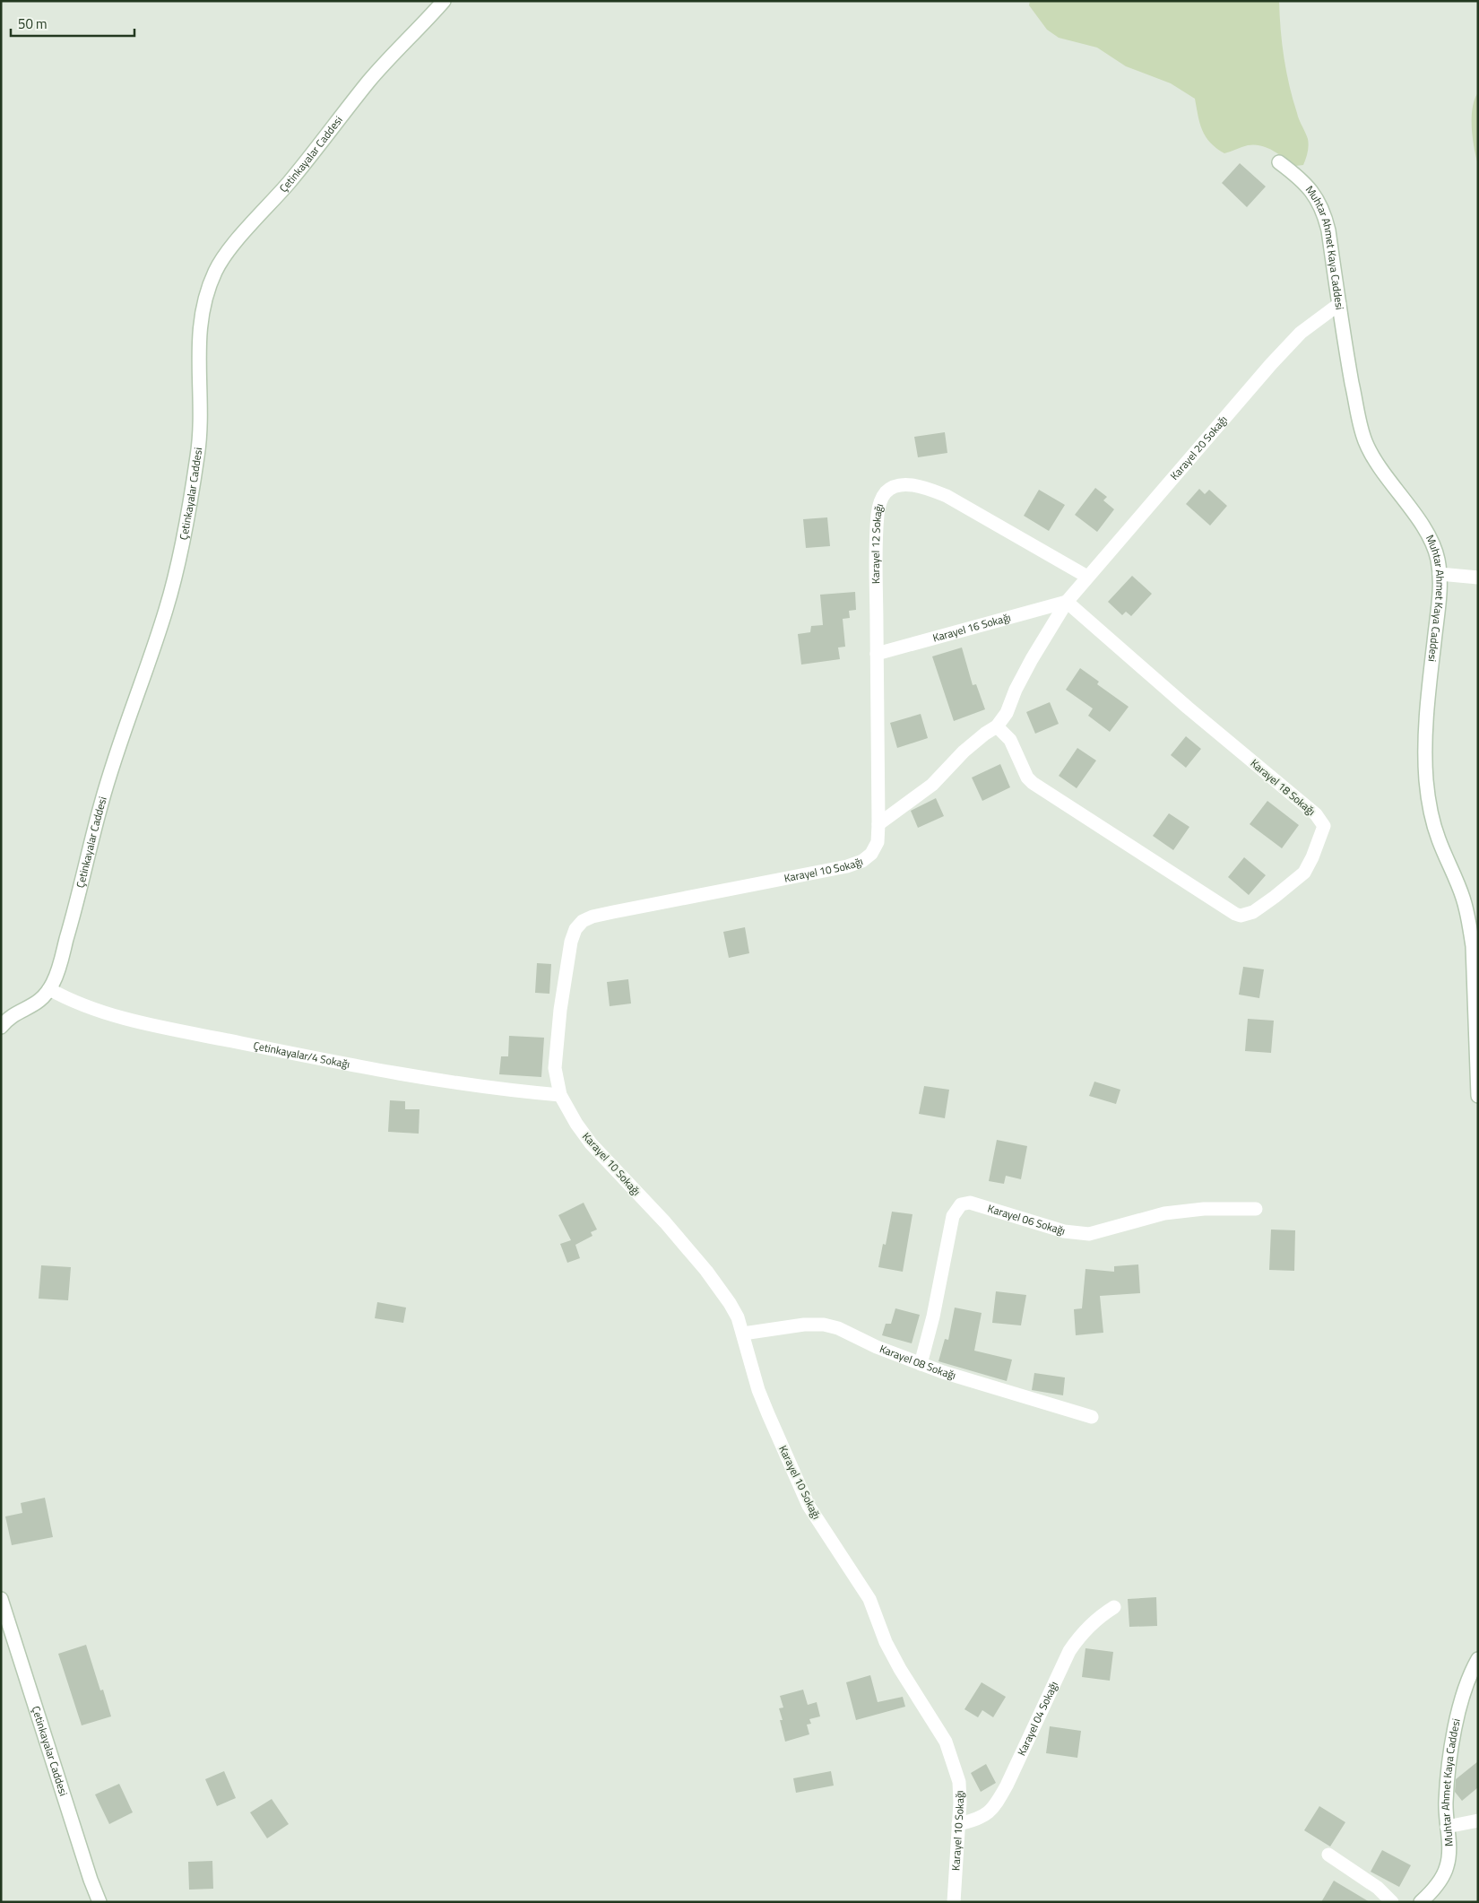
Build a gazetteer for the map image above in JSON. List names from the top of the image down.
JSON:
{
  "streets": {
    "street": [
      "Çetinkayalar Caddesi",
      "Muhtar Ahmet Kaya Caddesi",
      "Karayel 20 Sokağı",
      "Karayel 12 Sokağı",
      "Karayel 16 Sokağı",
      "Karayel 18 Sokağı",
      "Karayel 10 Sokağı",
      "Çetinkayalar/4 Sokağı",
      "Karayel 06 Sokağı",
      "Karayel 08 Sokağı",
      "Karayel 04 Sokağı"
    ]
  },
  "crossings": [
    ["Çetinkayalar Caddesi", "Çetinkayalar/4 Sokağı"],
    ["Muhtar Ahmet Kaya Caddesi", "Karayel 20 Sokağı"],
    ["Karayel 20 Sokağı", "Karayel 12 Sokağı"],
    ["Karayel 20 Sokağı", "Karayel 16 Sokağı"],
    ["Karayel 20 Sokağı", "Karayel 18 Sokağı"],
    ["Karayel 12 Sokağı", "Karayel 16 Sokağı"],
    ["Karayel 12 Sokağı", "Karayel 10 Sokağı"],
    ["Karayel 16 Sokağı", "Karayel 18 Sokağı"],
    ["Karayel 10 Sokağı", "Çetinkayalar/4 Sokağı"],
    ["Karayel 10 Sokağı", "Karayel 08 Sokağı"],
    ["Karayel 10 Sokağı", "Karayel 04 Sokağı"],
    ["Karayel 06 Sokağı", "Karayel 08 Sokağı"]
  ],
  "scale_bar": "50 m"
}
